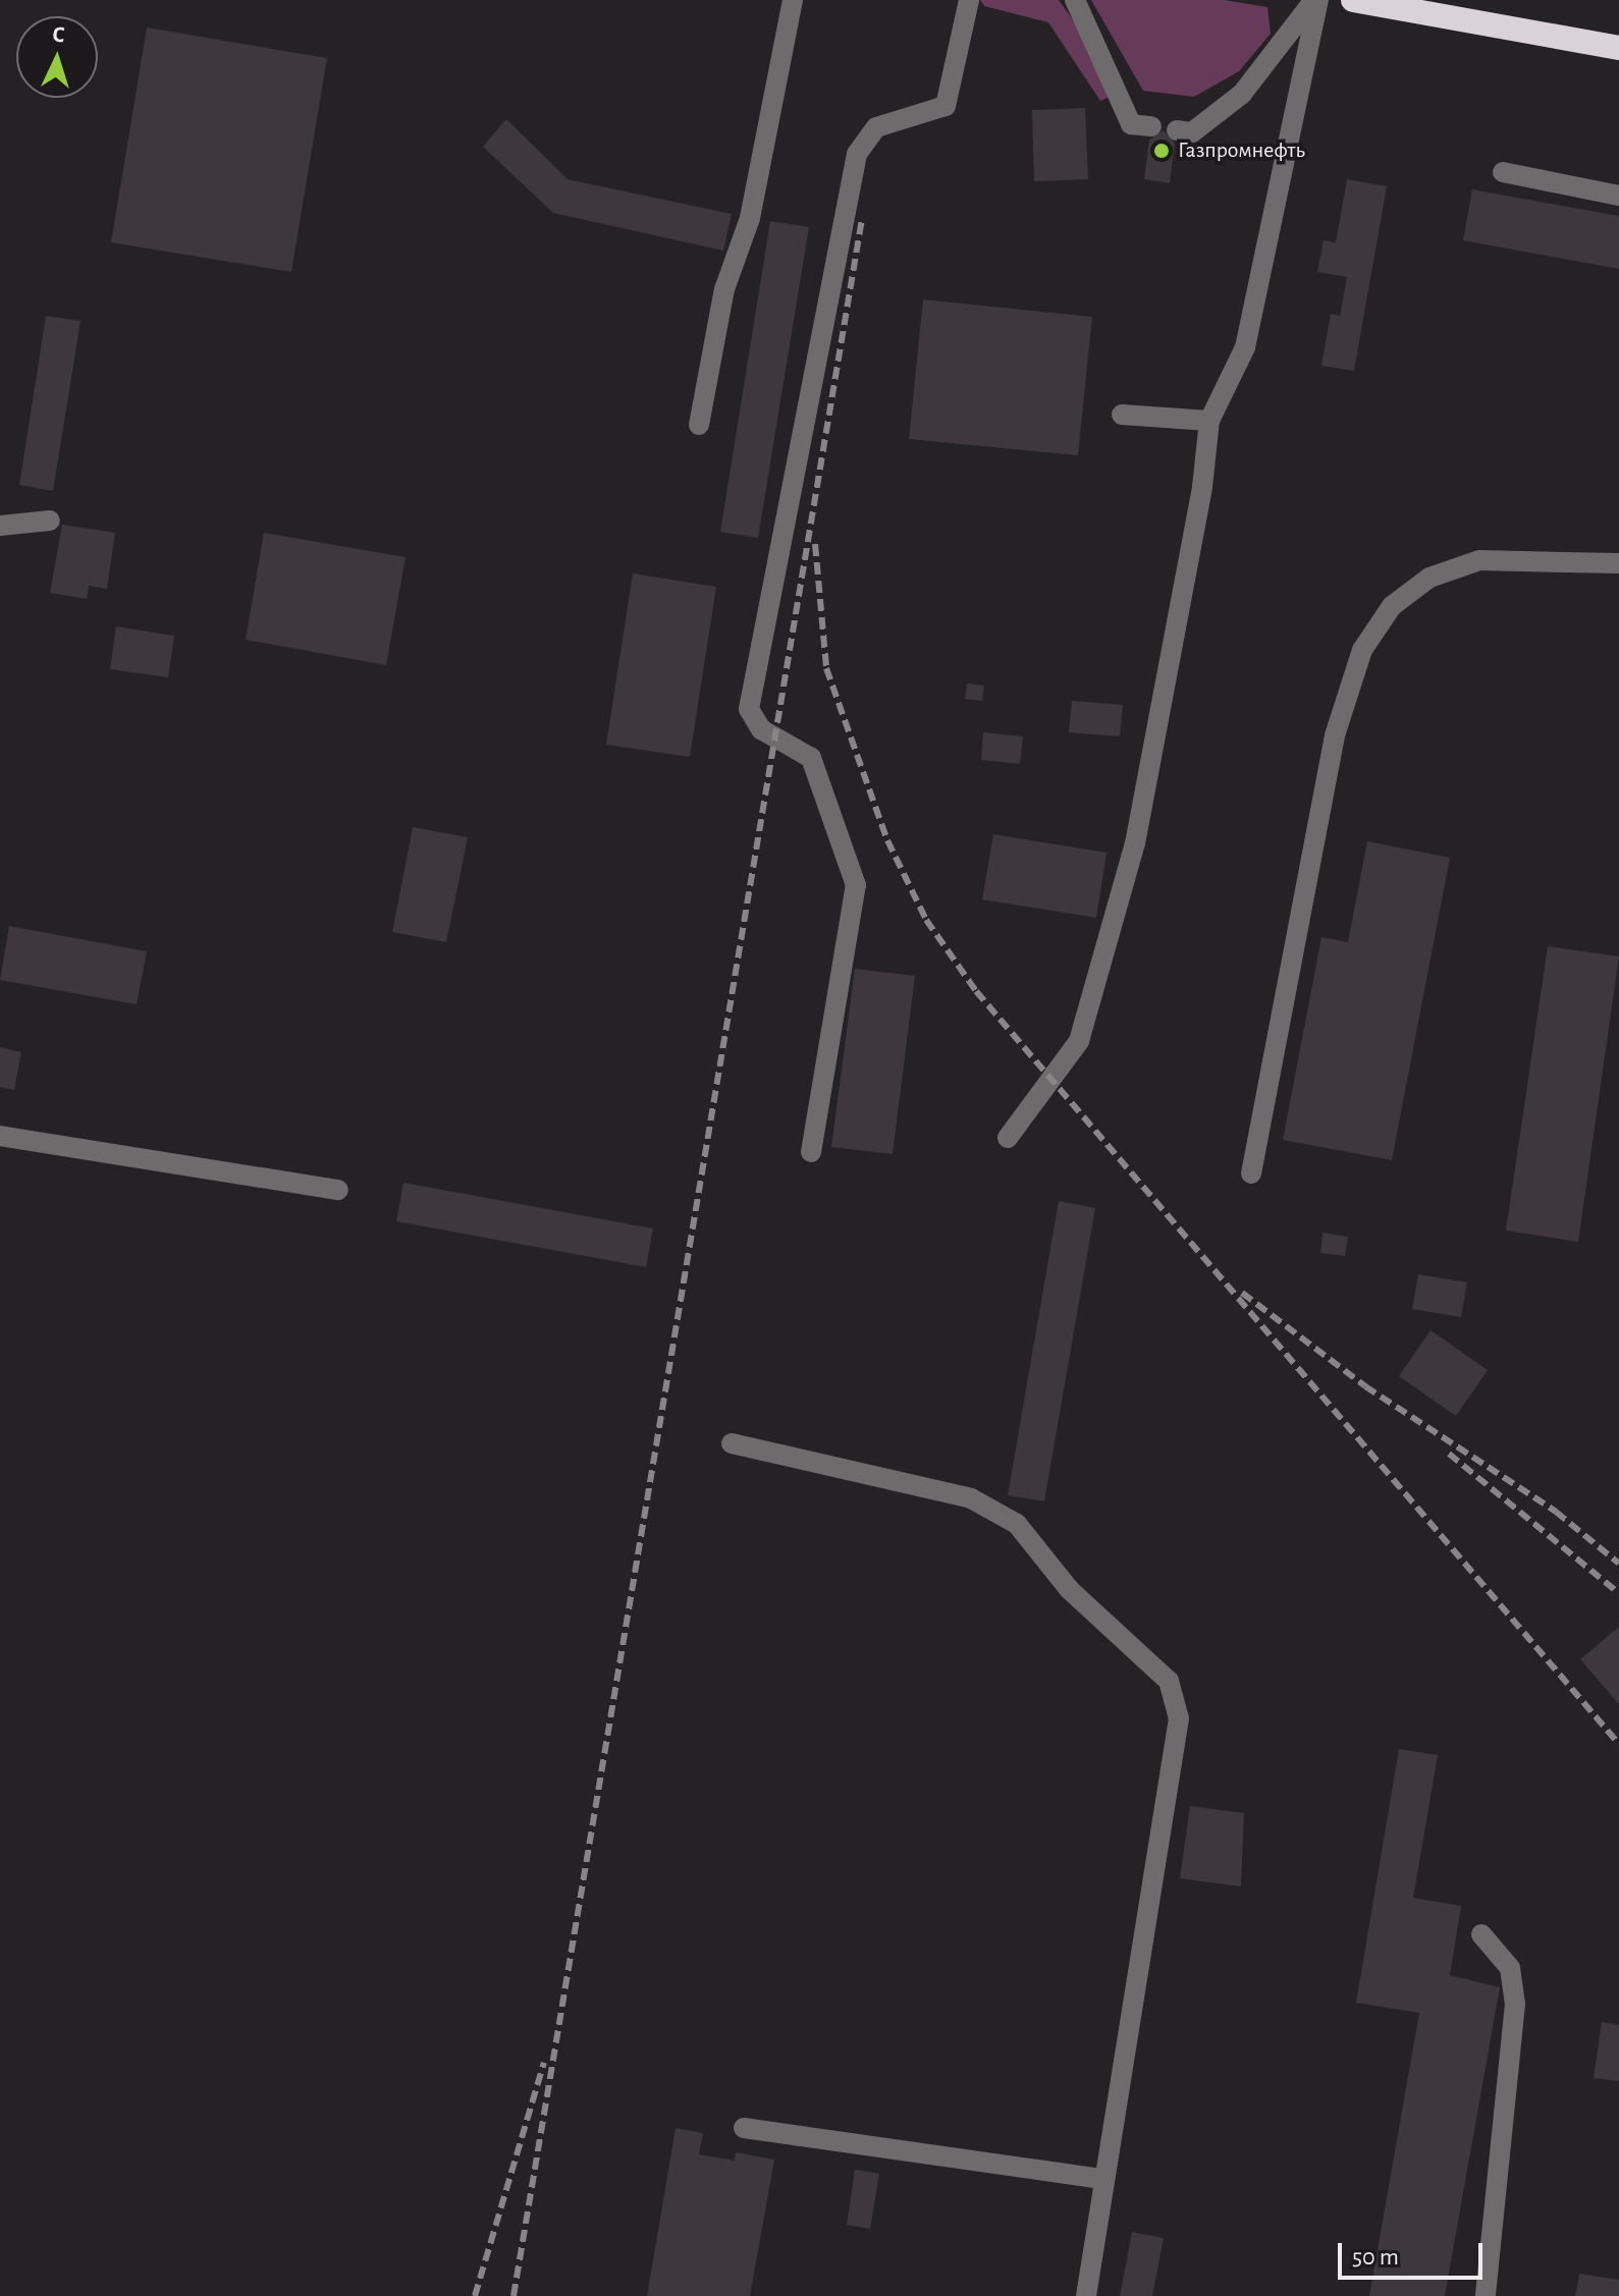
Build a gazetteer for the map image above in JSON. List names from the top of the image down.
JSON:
{
  "places": ["Газпромнефть"],
  "scale_bar": "50 m",
  "north": "top"
}
